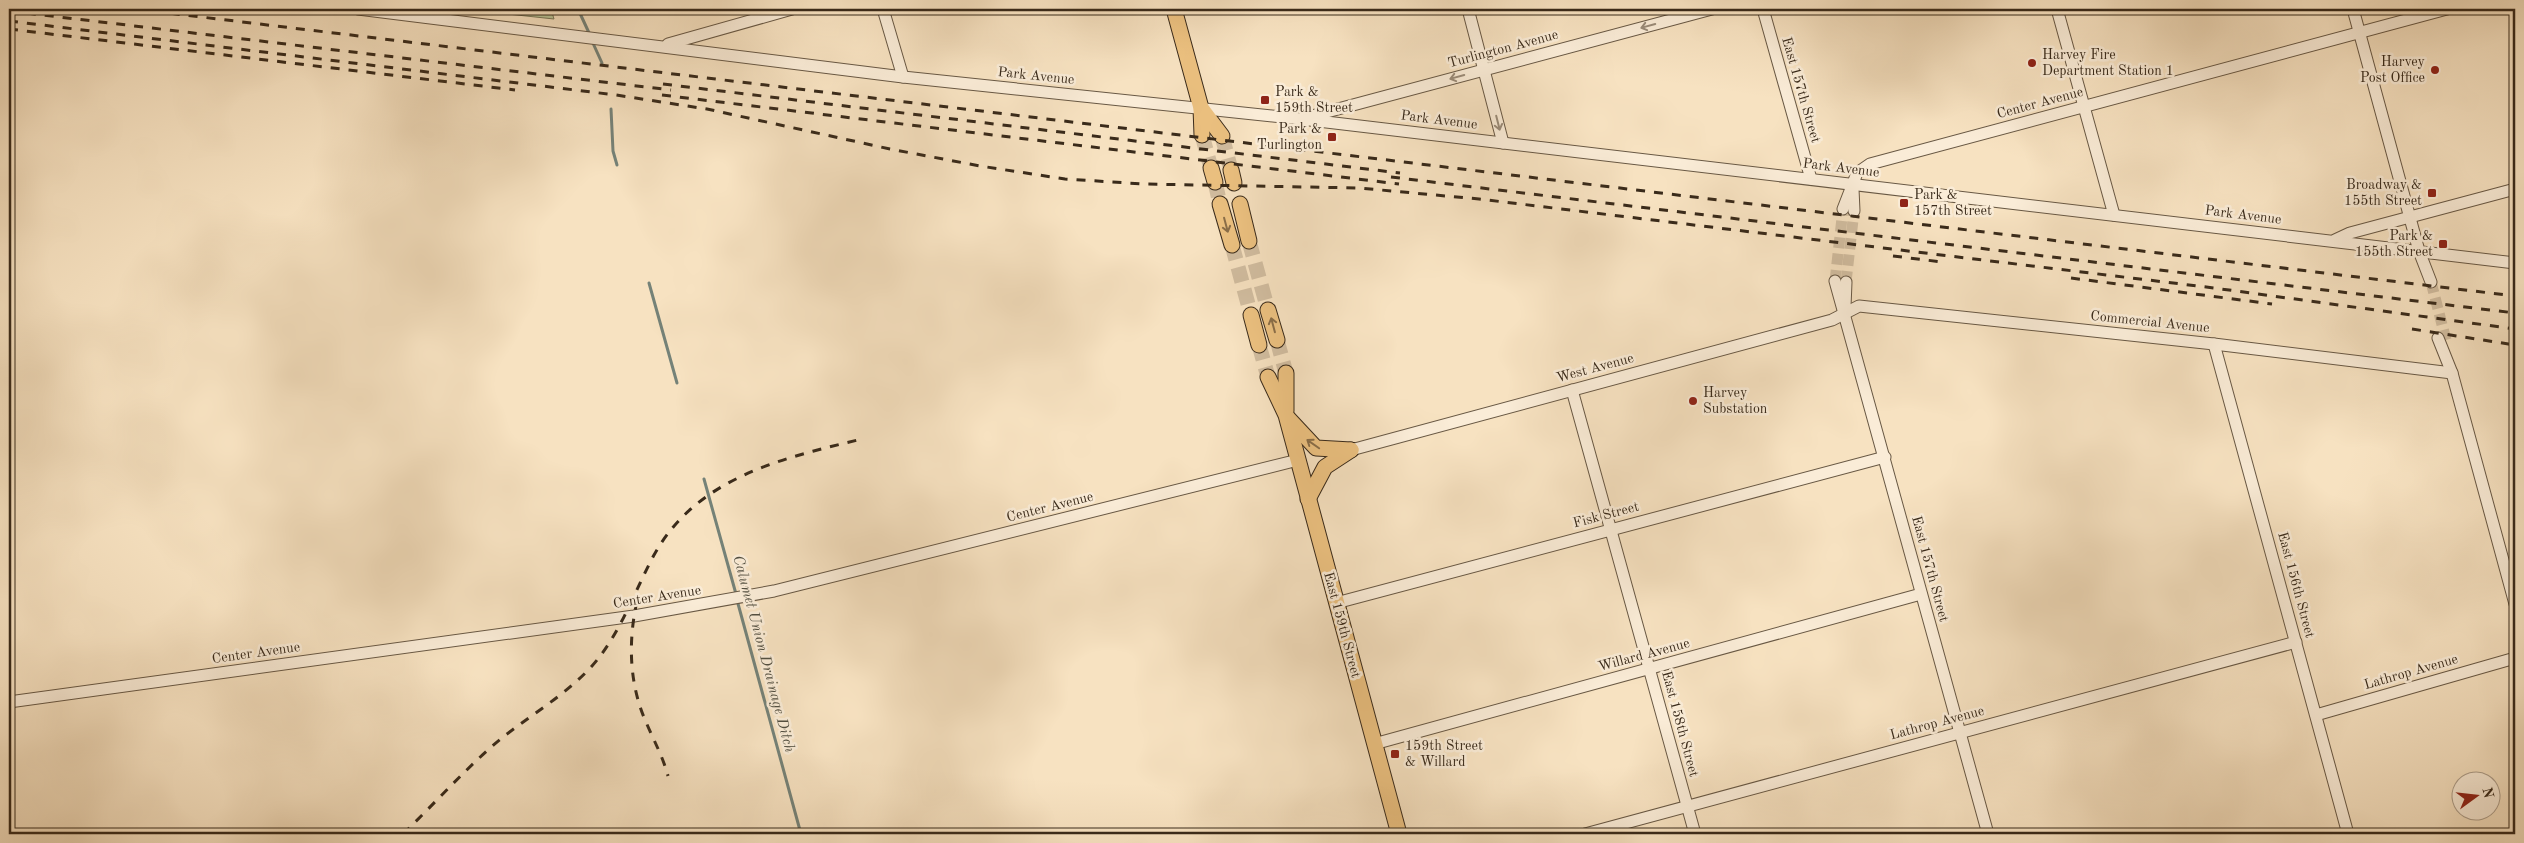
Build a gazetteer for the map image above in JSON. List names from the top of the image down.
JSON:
{
  "streets": {
    "main road": ["East 159th Street"],
    "street": [
      "Turlington Avenue",
      "Park Avenue",
      "East 157th Street",
      "Center Avenue",
      "Commercial Avenue",
      "West Avenue",
      "Fisk Street",
      "East 156th Street",
      "Willard Avenue",
      "Lathrop Avenue",
      "East 158th Street"
    ]
  },
  "crossings": [
    ["Turlington Avenue", "Park Avenue"],
    ["Park Avenue", "East 157th Street"],
    ["Park Avenue", "Center Avenue"],
    ["East 157th Street", "Commercial Avenue"],
    ["East 157th Street", "West Avenue"],
    ["East 157th Street", "Fisk Street"],
    ["East 157th Street", "Willard Avenue"],
    ["East 157th Street", "Lathrop Avenue"],
    ["Center Avenue", "East 159th Street"],
    ["Commercial Avenue", "West Avenue"],
    ["Commercial Avenue", "East 156th Street"],
    ["West Avenue", "East 158th Street"],
    ["Fisk Street", "East 159th Street"],
    ["Fisk Street", "East 158th Street"],
    ["East 156th Street", "Lathrop Avenue"],
    ["East 159th Street", "Willard Avenue"],
    ["Willard Avenue", "East 158th Street"],
    ["Lathrop Avenue", "East 158th Street"]
  ],
  "one_way": ["Turlington Avenue"],
  "water": ["Calumet Union Drainage Ditch"],
  "places": {
    "other": ["Harvey Fire Department Station 1", "Harvey Post Office", "Harvey Substation"],
    "transit": [
      "Park & 159th Street",
      "Park & Turlington",
      "Broadway & 155th Street",
      "Park & 157th Street",
      "Park & 155th Street",
      "159th Street & Willard"
    ]
  },
  "north": "right"
}
